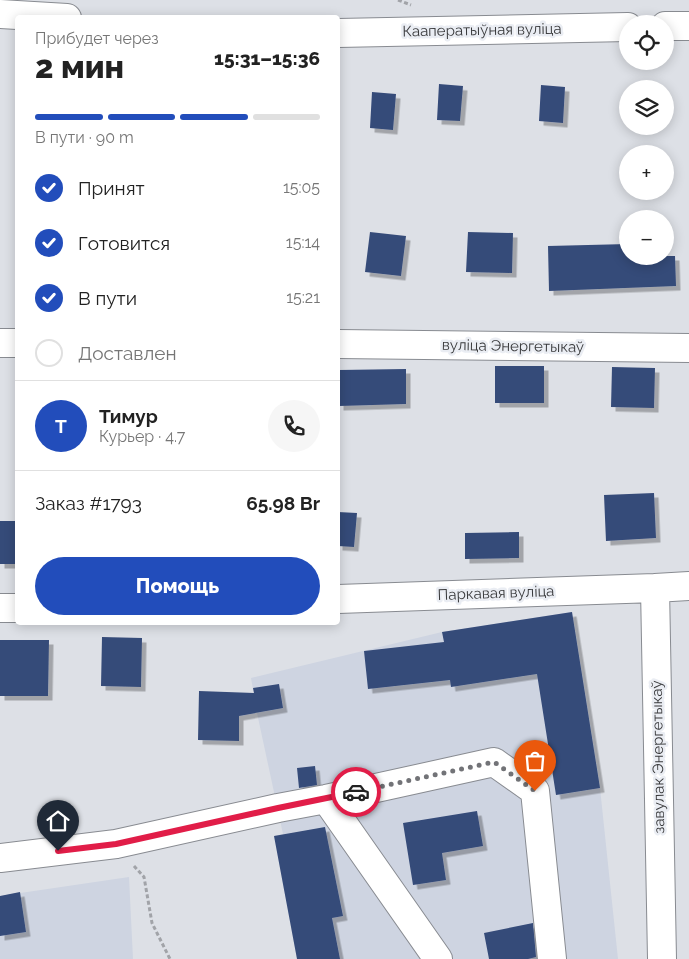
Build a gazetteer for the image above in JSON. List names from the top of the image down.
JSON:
{
  "streets": {
    "street": [
      "Кааператыўная вуліца",
      "вуліца Энергетыкаў",
      "Паркавая вуліца",
      "завулак Энергетыкаў"
    ]
  },
  "crossings": [
    ["Паркавая вуліца", "завулак Энергетыкаў"]
  ],
  "page": {
    "map_buttons": ["+", "−"],
    "heading": ["2 мин", "Прибудет через", "15:31–15:36"],
    "panel": [
      "Тимур",
      "Курьер · 4.7",
      "Заказ #1793",
      "65.98 Br"
    ],
    "bar": "В пути · 90 m",
    "list": [
      ["Принят", "15:05"],
      ["Готовится", "15:14"],
      ["В пути", "15:21"],
      "Доставлен"
    ],
    "round": "Т",
    "buttons": "Помощь"
  }
}
